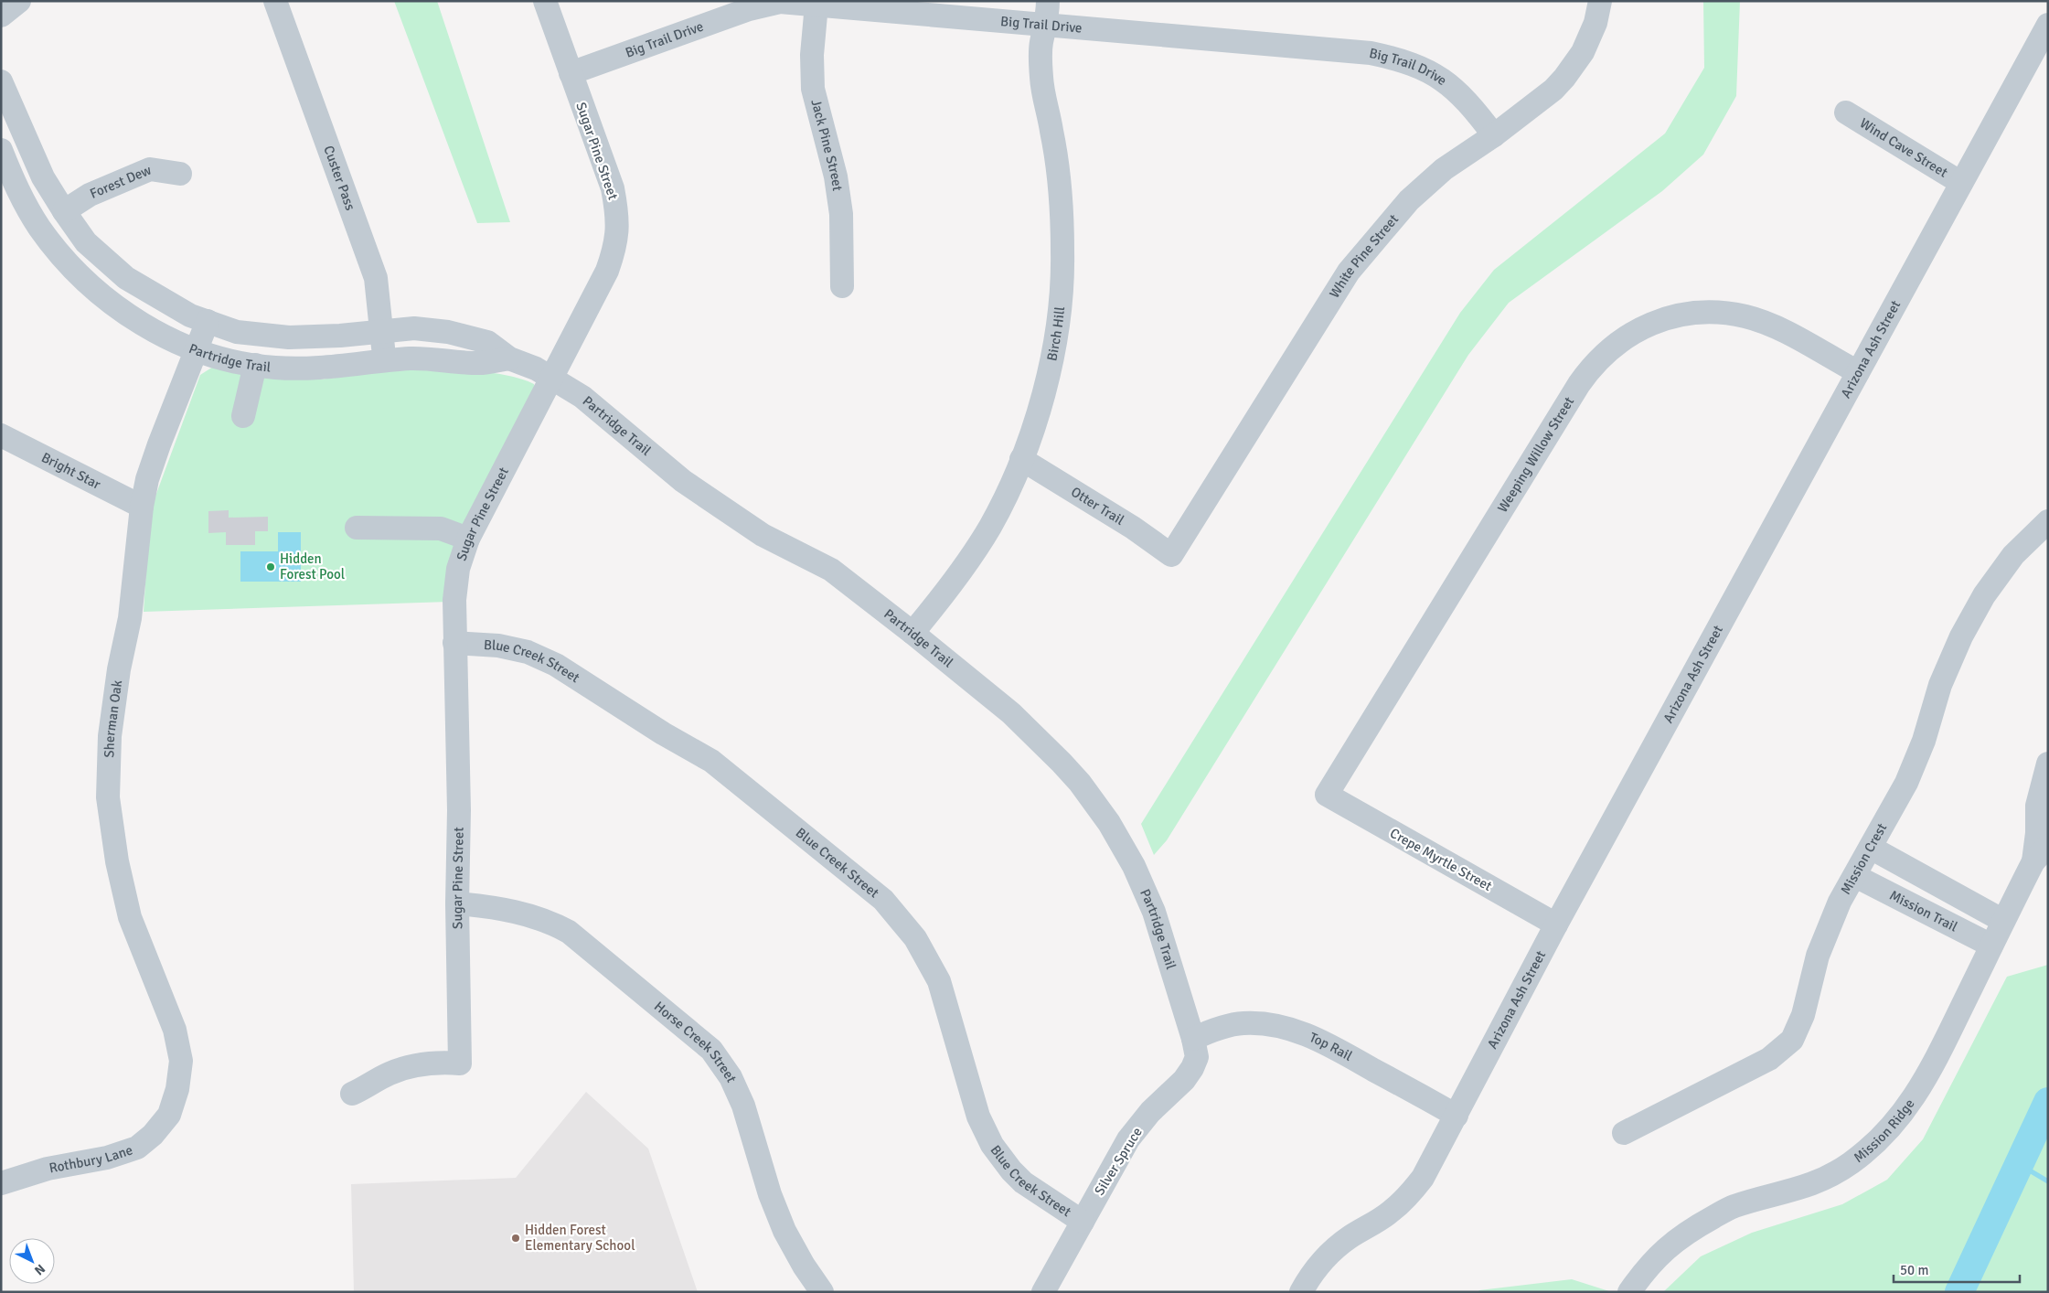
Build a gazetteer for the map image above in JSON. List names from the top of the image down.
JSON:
{
  "streets": {
    "street": [
      "Big Trail Drive",
      "Jack Pine Street",
      "Wind Cave Street",
      "Sugar Pine Street",
      "Custer Pass",
      "Forest Dew",
      "White Pine Street",
      "Birch Hill",
      "Arizona Ash Street",
      "Partridge Trail",
      "Weeping Willow Street",
      "Bright Star",
      "Otter Trail",
      "Blue Creek Street",
      "Sherman Oak",
      "Mission Crest",
      "Crepe Myrtle Street",
      "Mission Trail",
      "Horse Creek Street",
      "Top Rail",
      "Mission Ridge",
      "Rothbury Lane",
      "Silver Spruce"
    ]
  },
  "crossings": [
    ["Big Trail Drive", "Jack Pine Street"],
    ["Big Trail Drive", "Sugar Pine Street"],
    ["Big Trail Drive", "White Pine Street"],
    ["Big Trail Drive", "Birch Hill"],
    ["Wind Cave Street", "Arizona Ash Street"],
    ["Sugar Pine Street", "Partridge Trail"],
    ["Sugar Pine Street", "Blue Creek Street"],
    ["Sugar Pine Street", "Horse Creek Street"],
    ["Custer Pass", "Partridge Trail"],
    ["Forest Dew", "Partridge Trail"],
    ["White Pine Street", "Otter Trail"],
    ["Birch Hill", "Partridge Trail"],
    ["Birch Hill", "Otter Trail"],
    ["Arizona Ash Street", "Weeping Willow Street"],
    ["Arizona Ash Street", "Crepe Myrtle Street"],
    ["Arizona Ash Street", "Top Rail"],
    ["Partridge Trail", "Sherman Oak"],
    ["Partridge Trail", "Top Rail"],
    ["Partridge Trail", "Silver Spruce"],
    ["Weeping Willow Street", "Crepe Myrtle Street"],
    ["Bright Star", "Sherman Oak"],
    ["Blue Creek Street", "Silver Spruce"],
    ["Sherman Oak", "Rothbury Lane"],
    ["Mission Crest", "Mission Trail"],
    ["Mission Trail", "Mission Ridge"],
    ["Top Rail", "Silver Spruce"]
  ],
  "places": ["Hidden Forest Pool", "Hidden Forest Elementary School"],
  "scale_bar": "50 m",
  "north": "bottom right"
}
